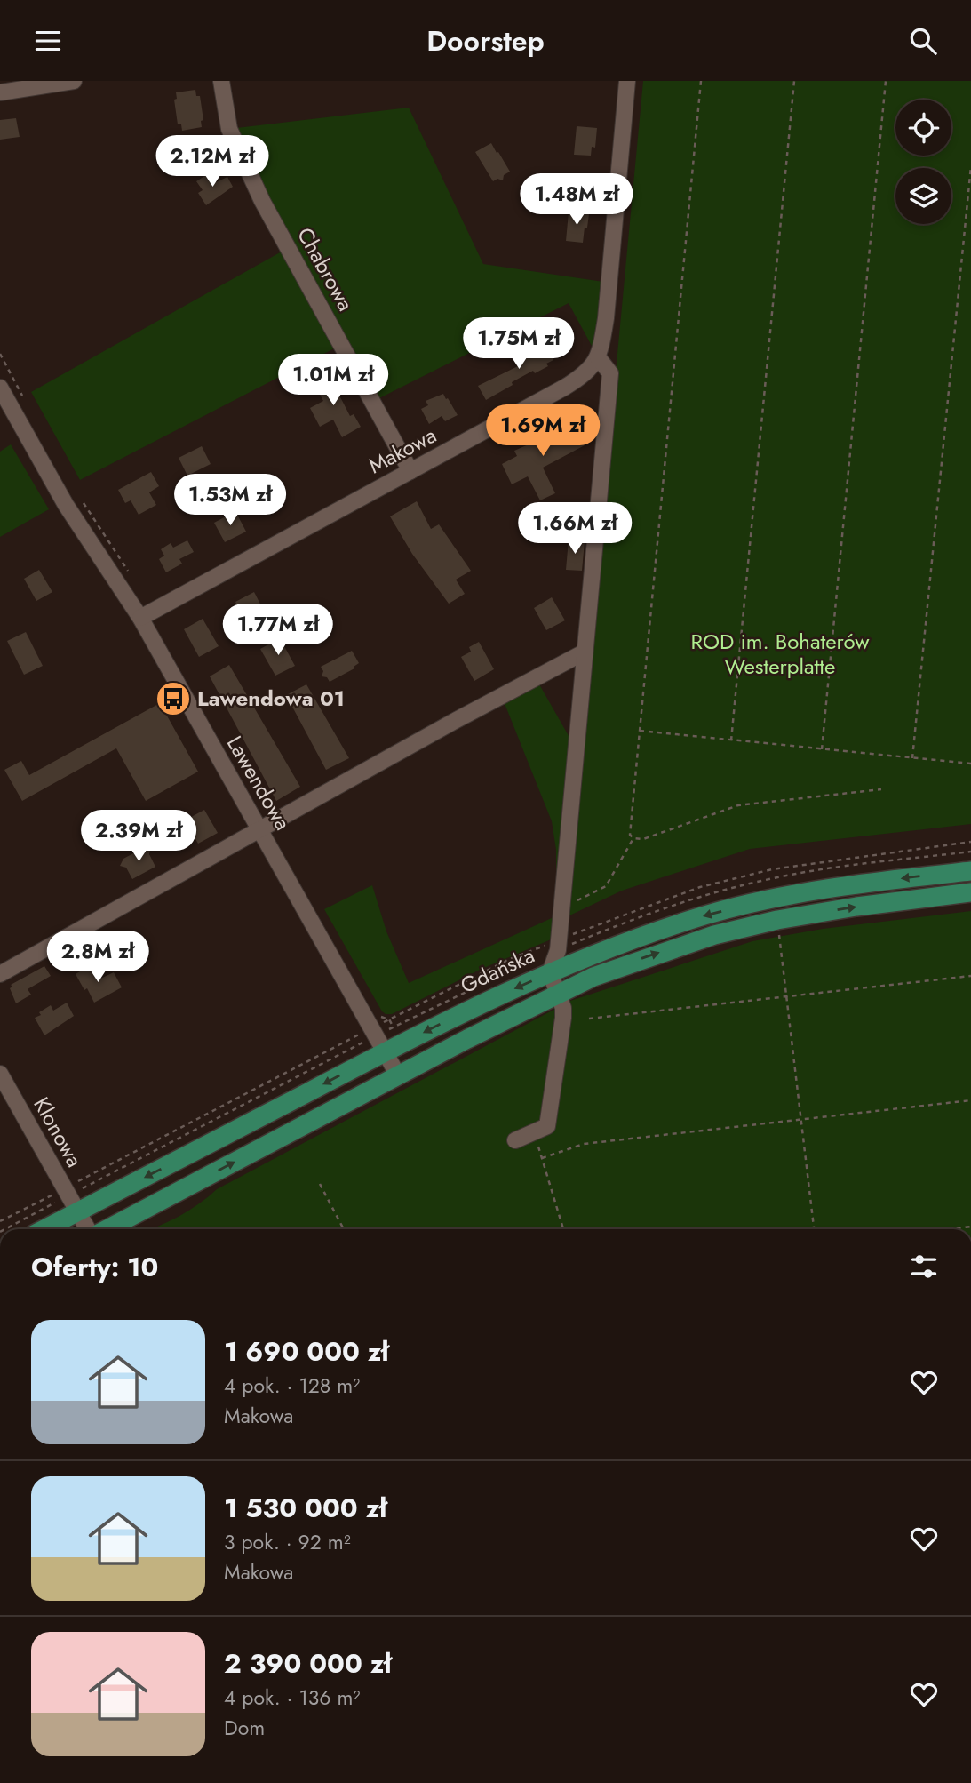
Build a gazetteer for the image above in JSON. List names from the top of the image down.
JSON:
{
  "streets": {
    "main road": ["Gdańska"],
    "street": [
      "Chabrowa",
      "Makowa",
      "Lawendowa",
      "Klonowa"
    ]
  },
  "crossings": [
    ["Chabrowa", "Makowa"],
    ["Makowa", "Lawendowa"],
    ["Lawendowa", "Gdańska"],
    ["Gdańska", "Klonowa"]
  ],
  "parks": ["ROD im. Bohaterów Westerplatte"],
  "places": {
    "bus stop": ["Lawendowa 01"]
  },
  "page": {
    "header": "Doorstep",
    "price": [
      "2.12M zł",
      "1.48M zł",
      "1.75M zł",
      "1.01M zł",
      "1.69M zł",
      "1.53M zł",
      "1.66M zł",
      "1.77M zł",
      "2.39M zł",
      "2.8M zł"
    ],
    "heading": "Oferty: 10",
    "list": [
      {
        "name": "1 690 000 zł",
        "note": "4 pok. · 128 m² · Makowa"
      },
      {
        "name": "1 530 000 zł",
        "note": "3 pok. · 92 m² · Makowa"
      },
      {
        "name": "2 390 000 zł",
        "note": "4 pok. · 136 m² · Dom"
      }
    ]
  }
}
